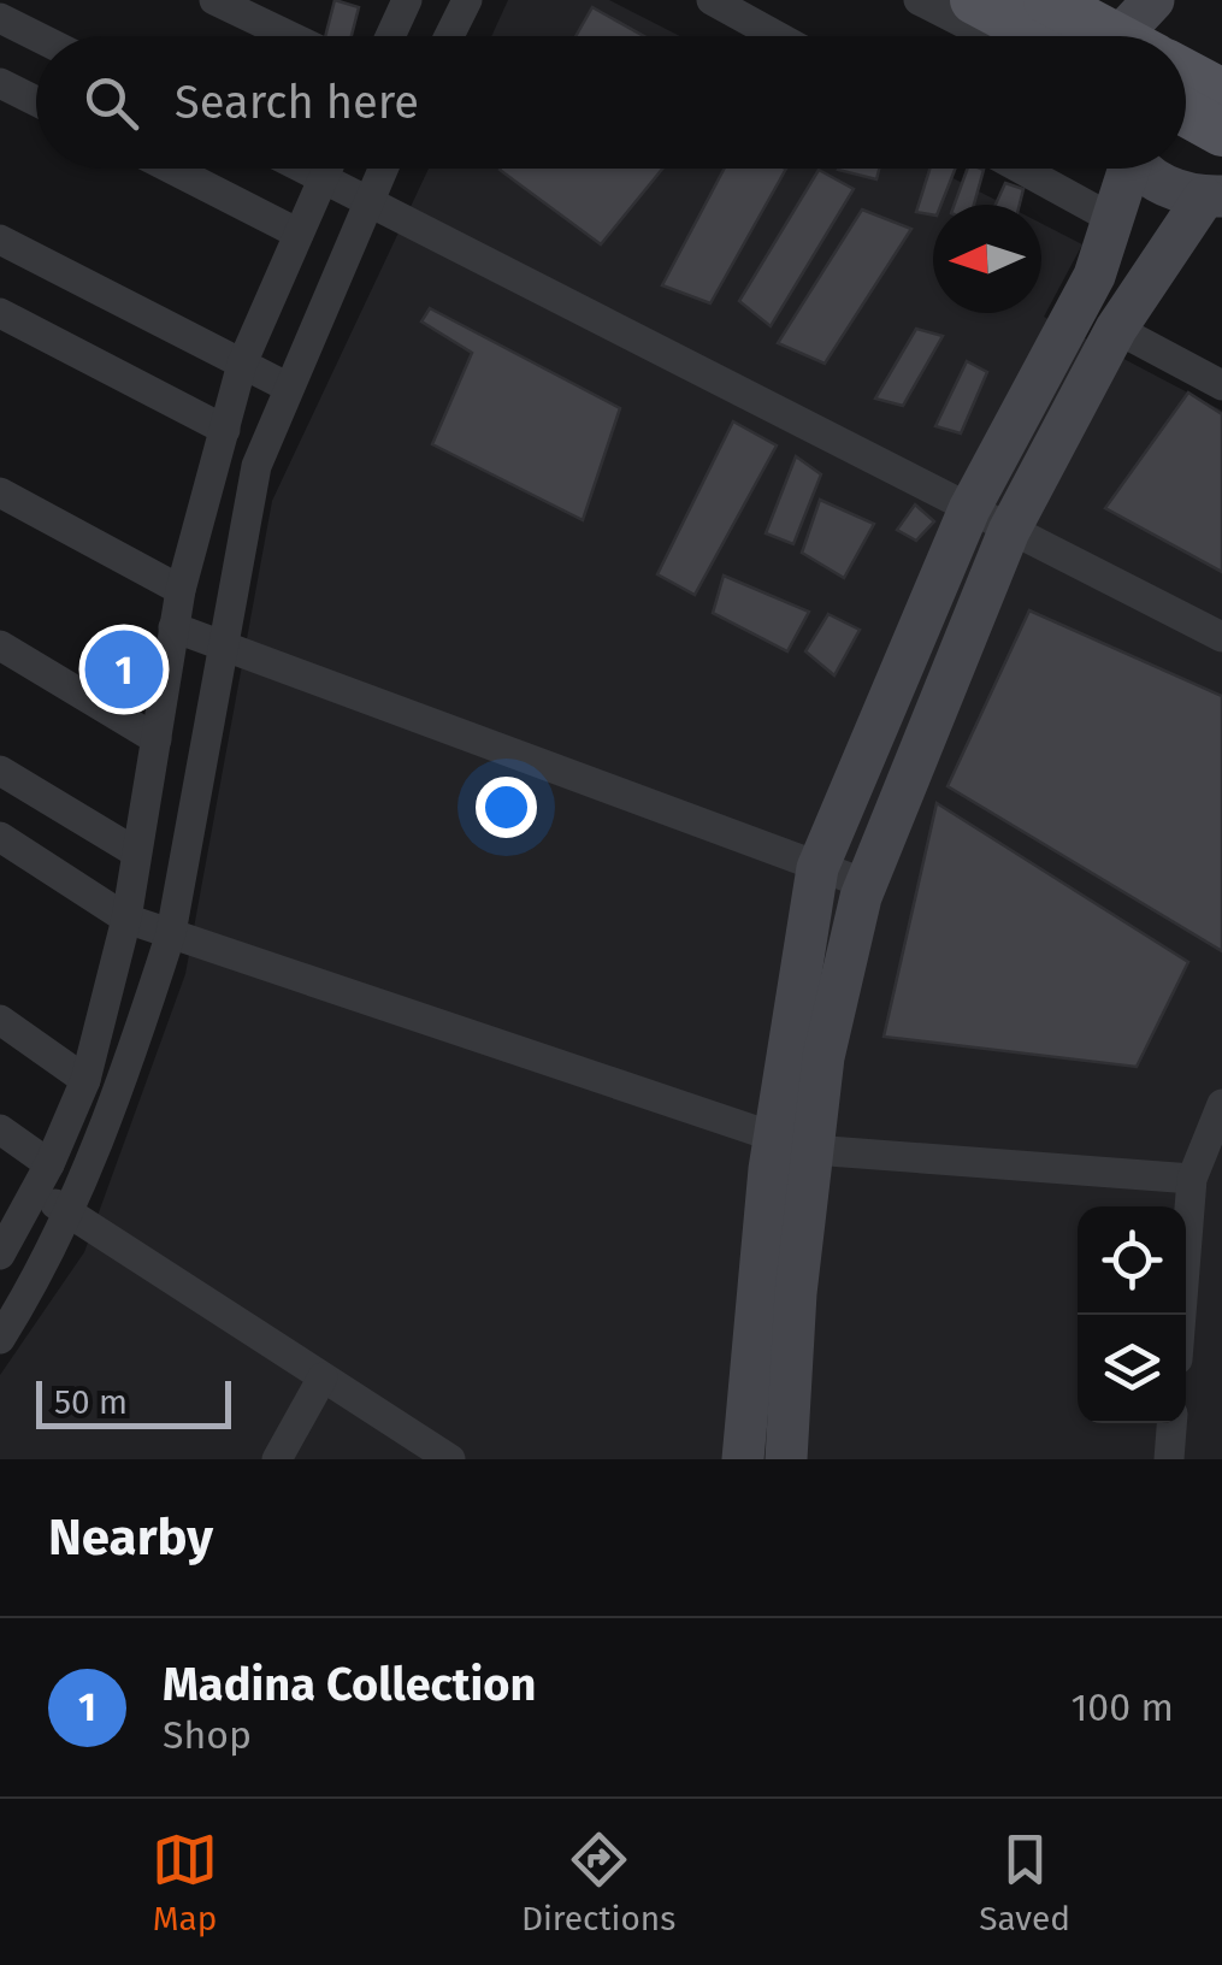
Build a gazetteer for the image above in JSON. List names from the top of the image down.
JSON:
{
  "scale_bar": "50 m",
  "north": "left",
  "page": {
    "search": "Search here",
    "pins": "1",
    "scale": "50 m",
    "heading": "Nearby",
    "list": [
      {
        "mark": "1",
        "name": "Madina Collection",
        "note": "Shop",
        "value": "100 m"
      }
    ],
    "nav": ["Map", "Directions", "Saved"]
  }
}
